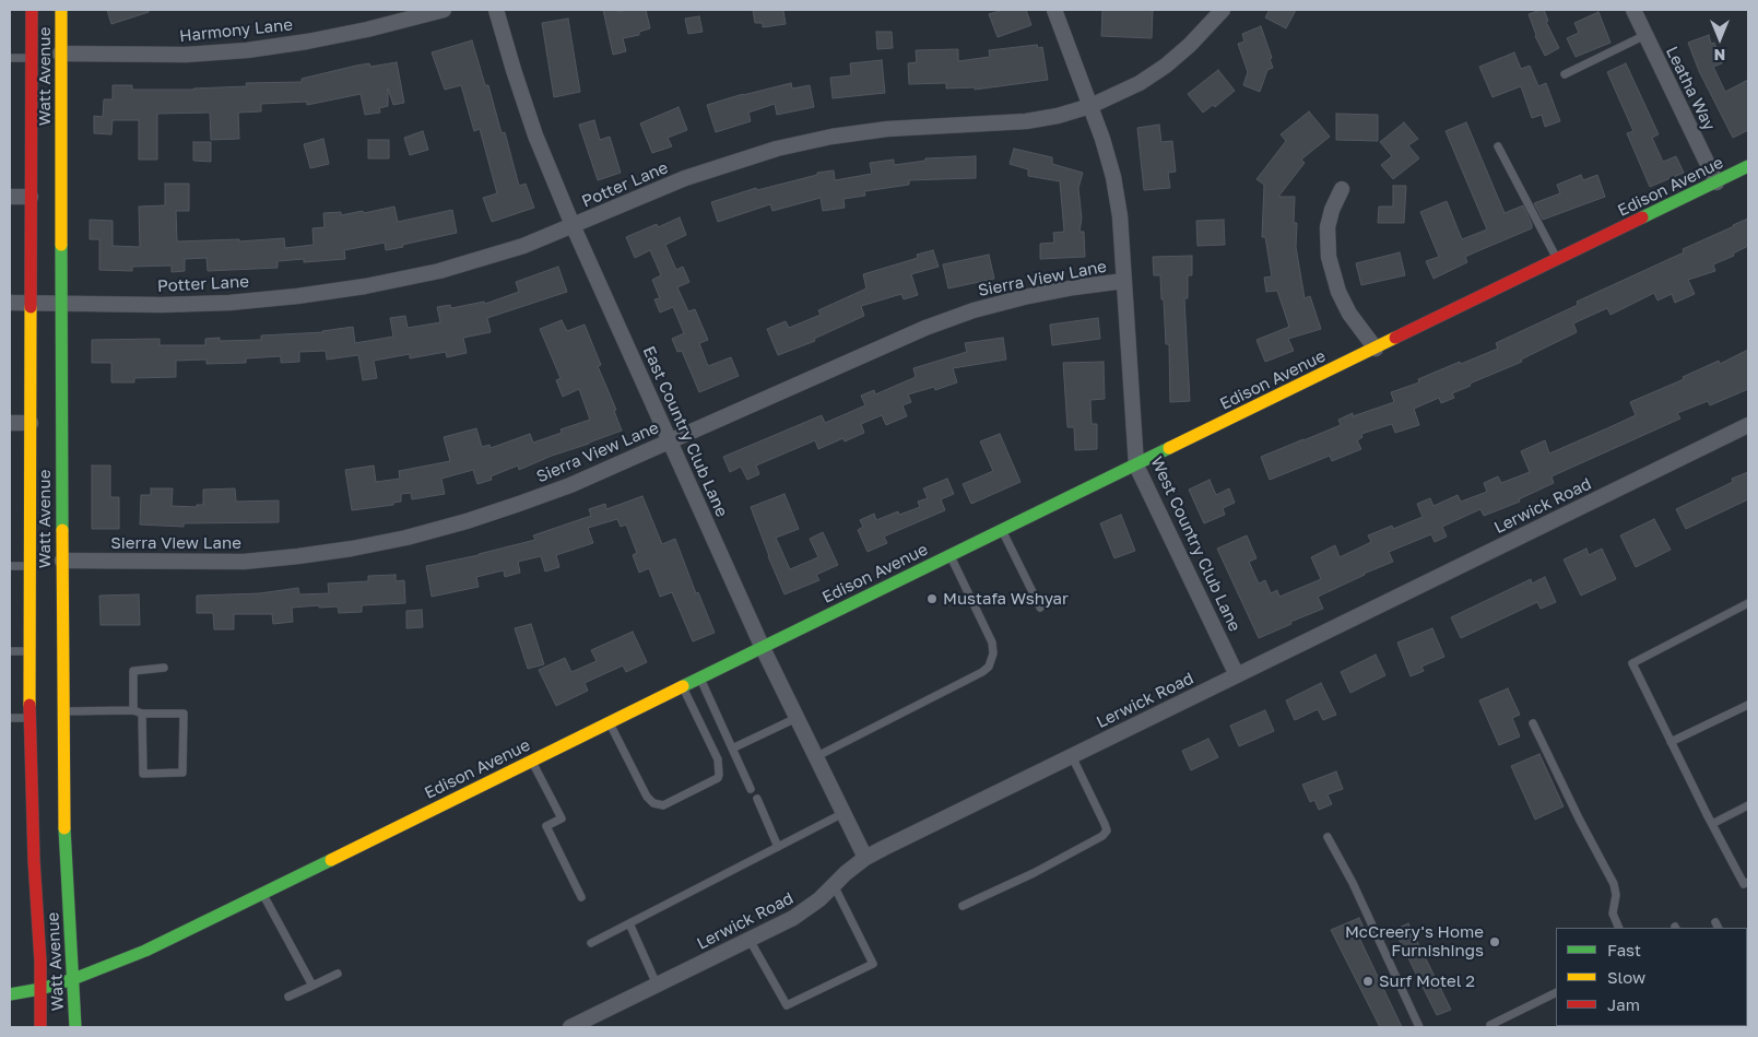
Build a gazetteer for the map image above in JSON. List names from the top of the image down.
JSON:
{
  "streets": {
    "main road": ["Watt Avenue", "Edison Avenue"],
    "street": [
      "Harmony Lane",
      "Leatha Way",
      "Potter Lane",
      "Sierra View Lane",
      "East Country Club Lane",
      "Lerwick Road",
      "West Country Club Lane"
    ]
  },
  "crossings": [
    ["Harmony Lane", "Watt Avenue"],
    ["Watt Avenue", "Potter Lane"],
    ["Watt Avenue", "Edison Avenue"],
    ["Watt Avenue", "Sierra View Lane"],
    ["Leatha Way", "Edison Avenue"],
    ["Potter Lane", "East Country Club Lane"],
    ["Potter Lane", "West Country Club Lane"],
    ["Edison Avenue", "East Country Club Lane"],
    ["Edison Avenue", "West Country Club Lane"],
    ["Sierra View Lane", "East Country Club Lane"],
    ["Sierra View Lane", "West Country Club Lane"],
    ["East Country Club Lane", "Lerwick Road"],
    ["Lerwick Road", "West Country Club Lane"]
  ],
  "places": ["Mustafa Wshyar", "McCreery's Home Furnishings", "Surf Motel 2"],
  "legend": ["Fast", "Slow", "Jam"],
  "north": "bottom"
}
